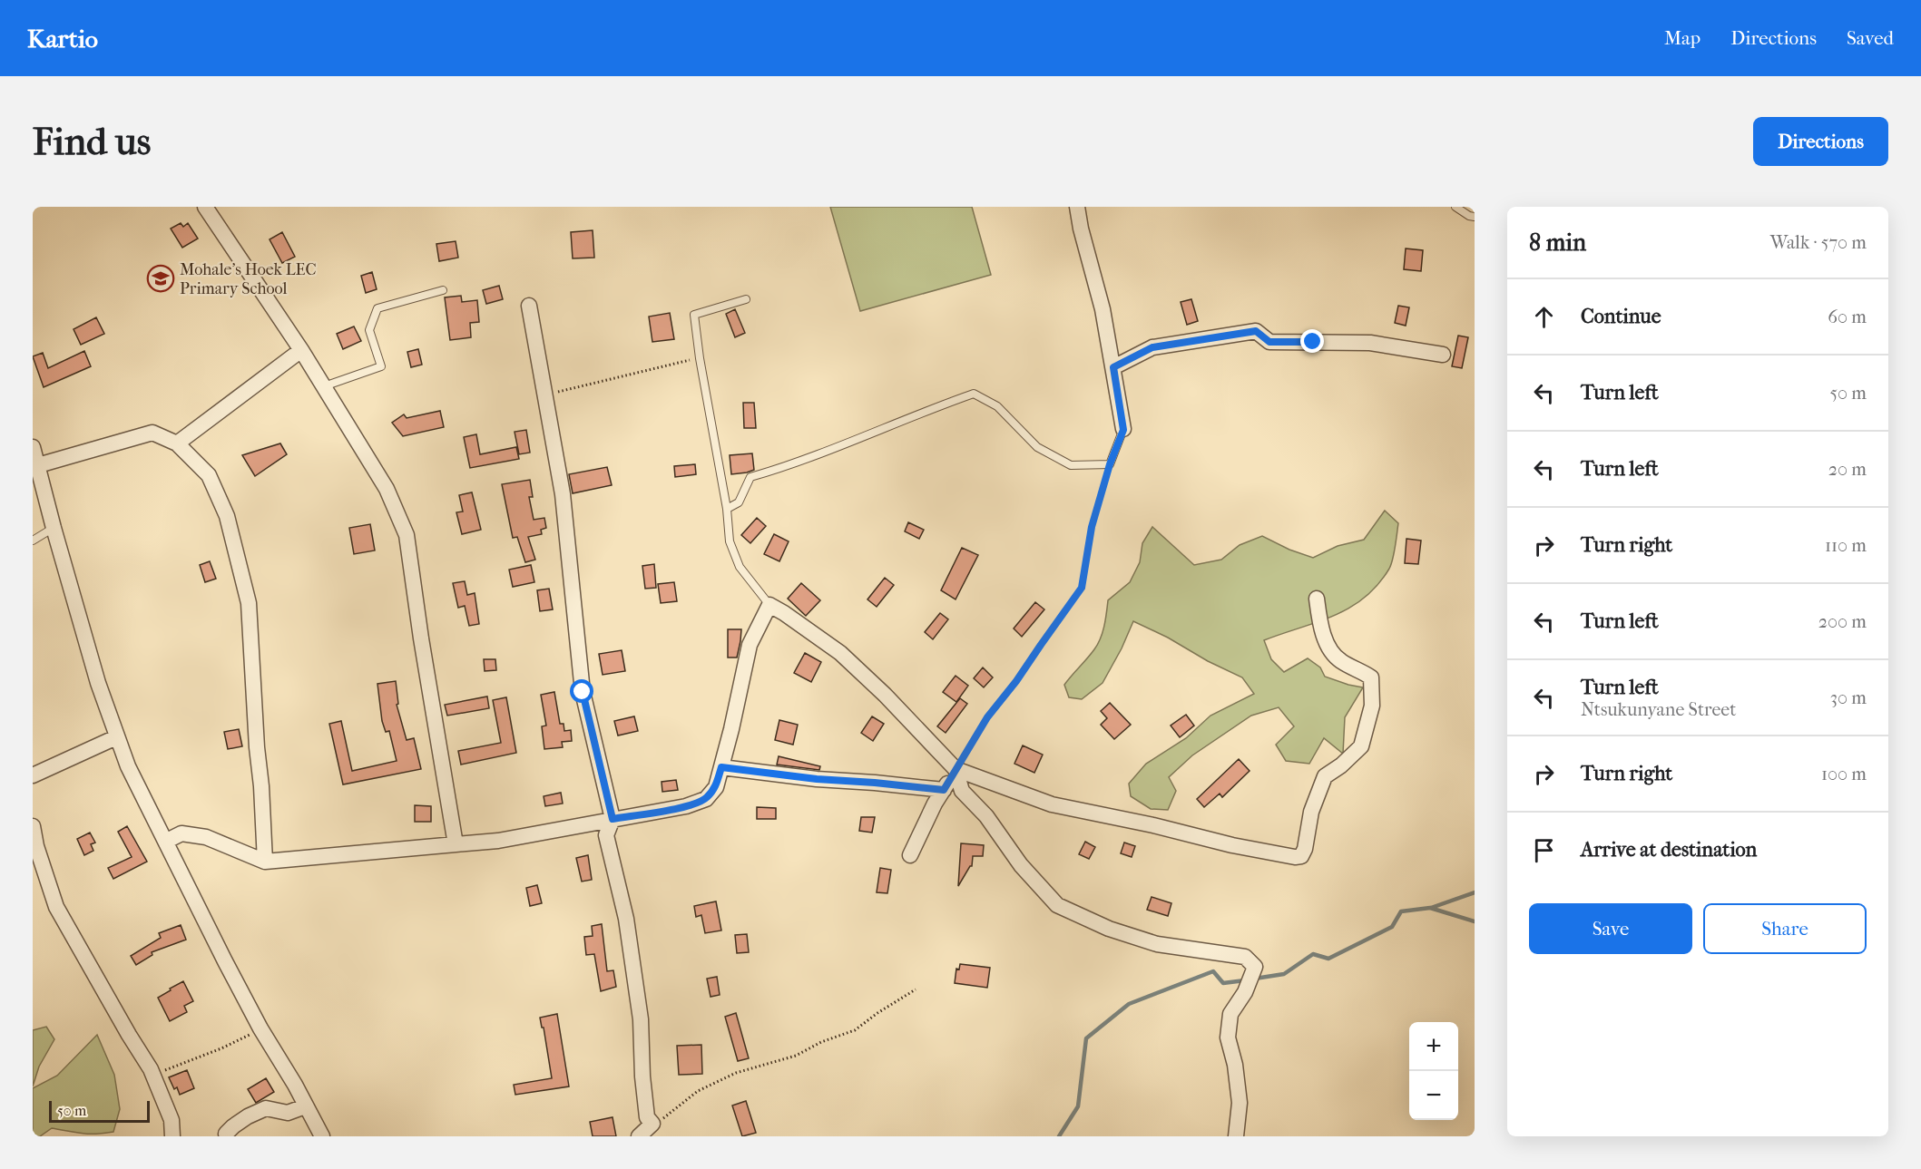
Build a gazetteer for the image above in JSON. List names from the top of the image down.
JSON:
{
  "places": {
    "school or university": ["Mohale's Hoek LEC Primary School"]
  },
  "scale_bar": "50 m",
  "page": {
    "header": "Kartio",
    "nav": ["Map", "Directions", "Saved"],
    "buttons": [
      "Directions",
      ["Save", "Share"]
    ],
    "title": "Find us",
    "heading": ["8 min", "Walk · 570 m"],
    "list": [
      ["Continue", "60 m"],
      ["Turn left", "50 m"],
      ["Turn left", "20 m"],
      ["Turn right", "110 m"],
      ["Turn left", "200 m"],
      ["Turn left", "Ntsukunyane Street", "30 m"],
      ["Turn right", "100 m"],
      "Arrive at destination"
    ],
    "map_buttons": ["+", "−"],
    "scale": "50 m"
  }
}
